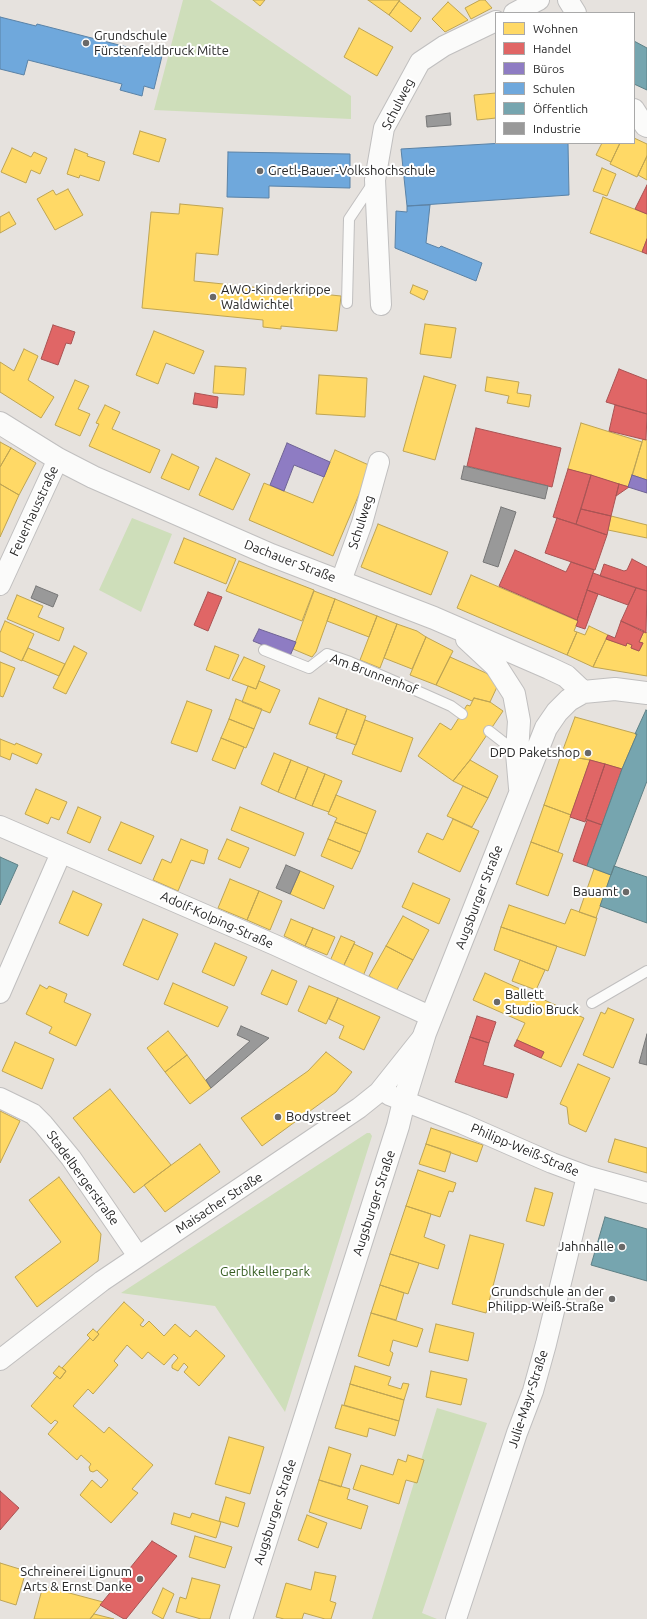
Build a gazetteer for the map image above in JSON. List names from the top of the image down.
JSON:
{
  "streets": {
    "street": [
      "Schulweg",
      "Feuerhausstraße",
      "Dachauer Straße",
      "Augsburger Straße",
      "Adolf-Kolping-Straße",
      "Philipp-Weiß-Straße",
      "Stadelbergerstraße",
      "Maisacher Straße",
      "Julie-Mayr-Straße"
    ],
    "lane": ["Am Brunnenhof"]
  },
  "crossings": [
    ["Schulweg", "Dachauer Straße"],
    ["Feuerhausstraße", "Dachauer Straße"],
    ["Dachauer Straße", "Augsburger Straße"],
    ["Augsburger Straße", "Adolf-Kolping-Straße"],
    ["Augsburger Straße", "Philipp-Weiß-Straße"],
    ["Augsburger Straße", "Maisacher Straße"],
    ["Adolf-Kolping-Straße", "Maisacher Straße"],
    ["Philipp-Weiß-Straße", "Maisacher Straße"],
    ["Philipp-Weiß-Straße", "Julie-Mayr-Straße"],
    ["Stadelbergerstraße", "Maisacher Straße"]
  ],
  "parks": ["Gerblkellerpark"],
  "places": [
    "Grundschule Fürstenfeldbruck Mitte",
    "Gretl-Bauer-Volkshochschule",
    "AWO-Kinderkrippe Waldwichtel",
    "DPD Paketshop",
    "Bauamt",
    "Ballett Studio Bruck",
    "Bodystreet",
    "Jahnhalle",
    "Grundschule an der Philipp-Weiß-Straße",
    "Schreinerei Lignum Arts & Ernst Danke"
  ],
  "legend": [
    "Wohnen",
    "Handel",
    "Büros",
    "Schulen",
    "Öffentlich",
    "Industrie"
  ]
}
